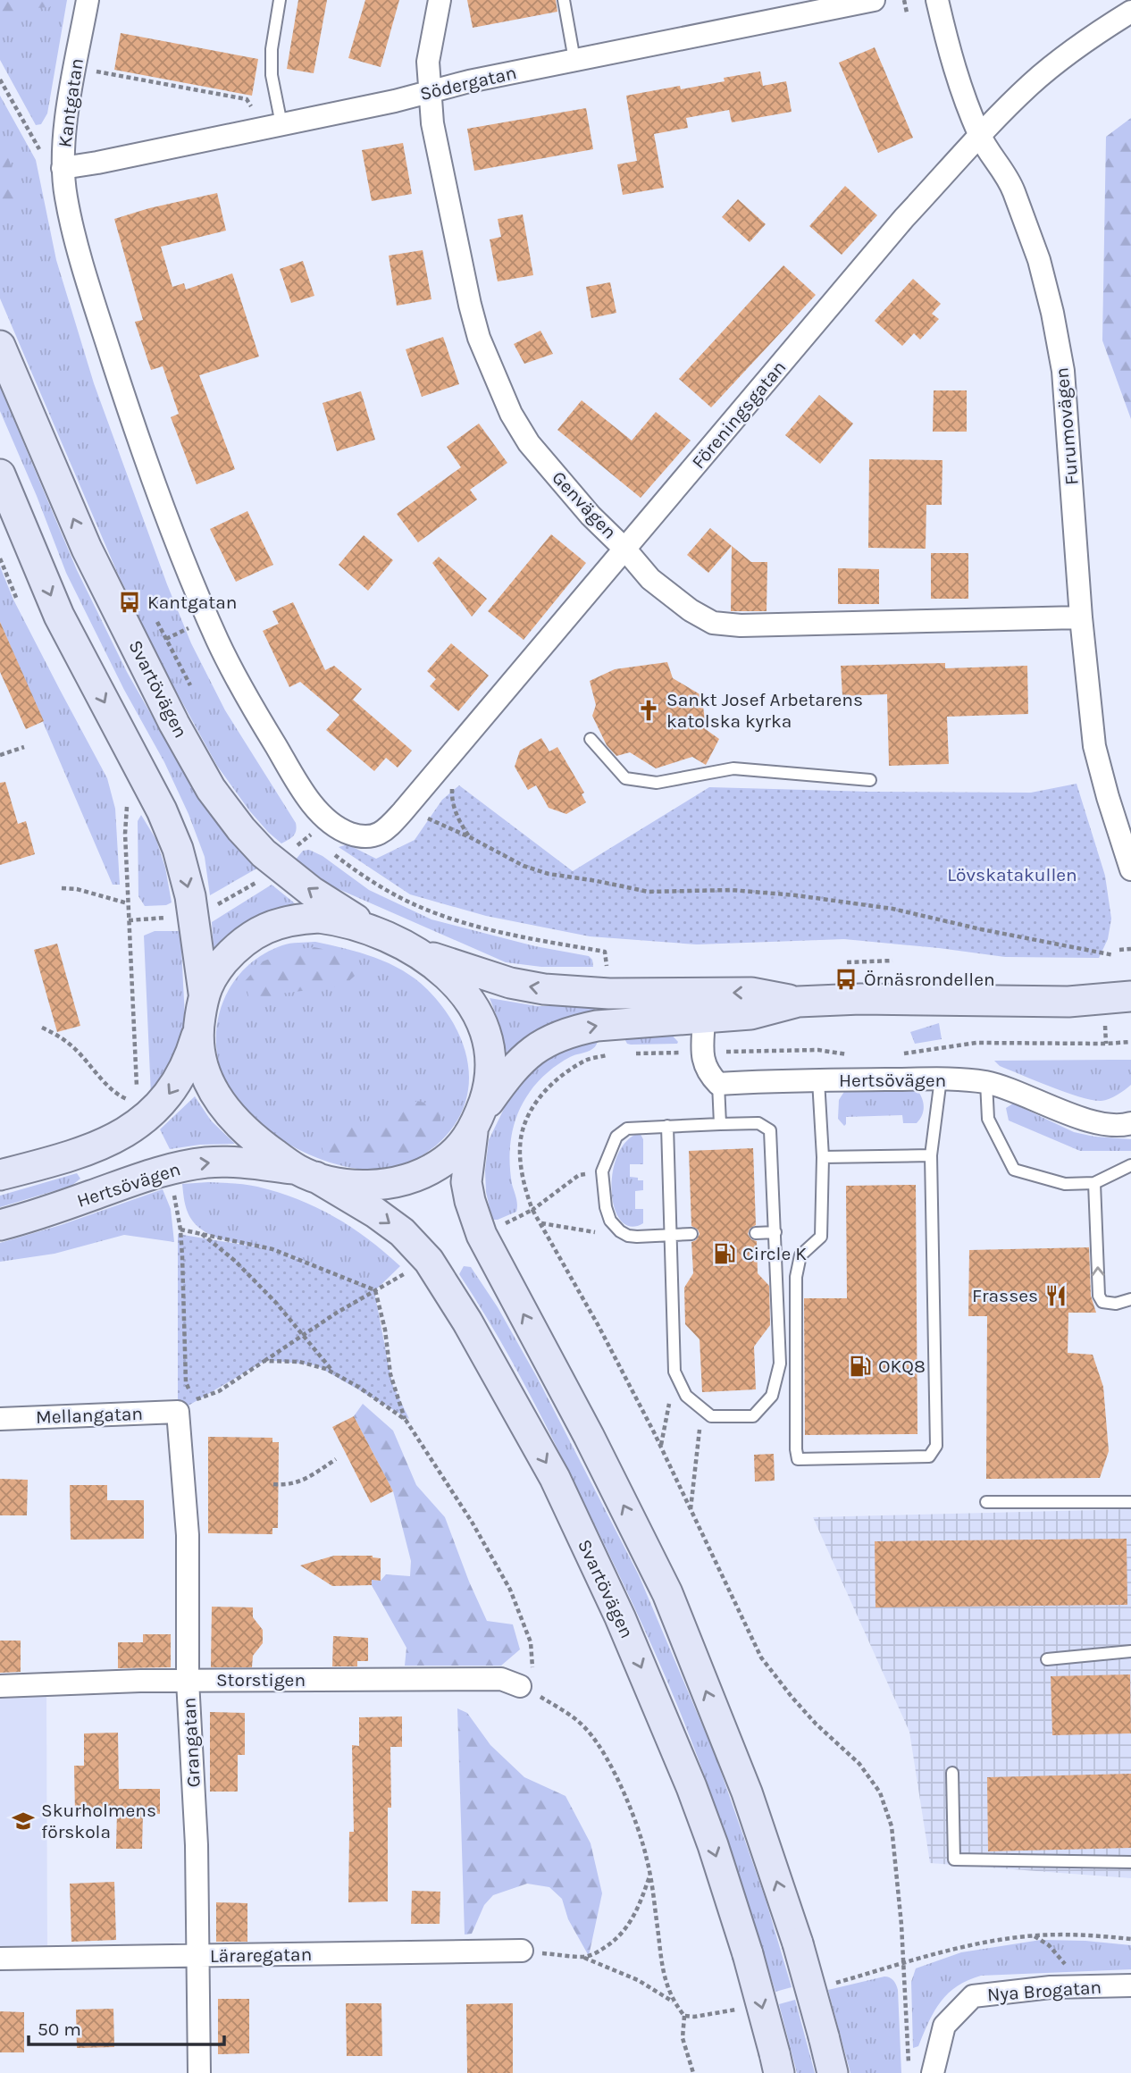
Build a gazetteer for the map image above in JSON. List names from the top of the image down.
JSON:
{
  "streets": {
    "main road": ["Svartövägen", "Hertsövägen"],
    "street": [
      "Södergatan",
      "Kantgatan",
      "Föreningsgatan",
      "Furumovägen",
      "Genvägen",
      "Mellangatan",
      "Storstigen",
      "Grangatan",
      "Läraregatan",
      "Nya Brogatan"
    ]
  },
  "crossings": [
    ["Södergatan", "Kantgatan"],
    ["Södergatan", "Genvägen"],
    ["Kantgatan", "Föreningsgatan"],
    ["Föreningsgatan", "Furumovägen"],
    ["Föreningsgatan", "Genvägen"],
    ["Furumovägen", "Genvägen"],
    ["Svartövägen", "Hertsövägen"],
    ["Mellangatan", "Grangatan"],
    ["Storstigen", "Grangatan"],
    ["Grangatan", "Läraregatan"]
  ],
  "parks": ["Lövskatakullen"],
  "places": {
    "bus stop": ["Kantgatan", "Örnäsrondellen"],
    "church": ["Sankt Josef Arbetarens katolska kyrka"],
    "fuel station": ["Circle K", "OKQ8"],
    "restaurant": ["Frasses"],
    "school or university": ["Skurholmens förskola"]
  },
  "scale_bar": "50 m"
}
